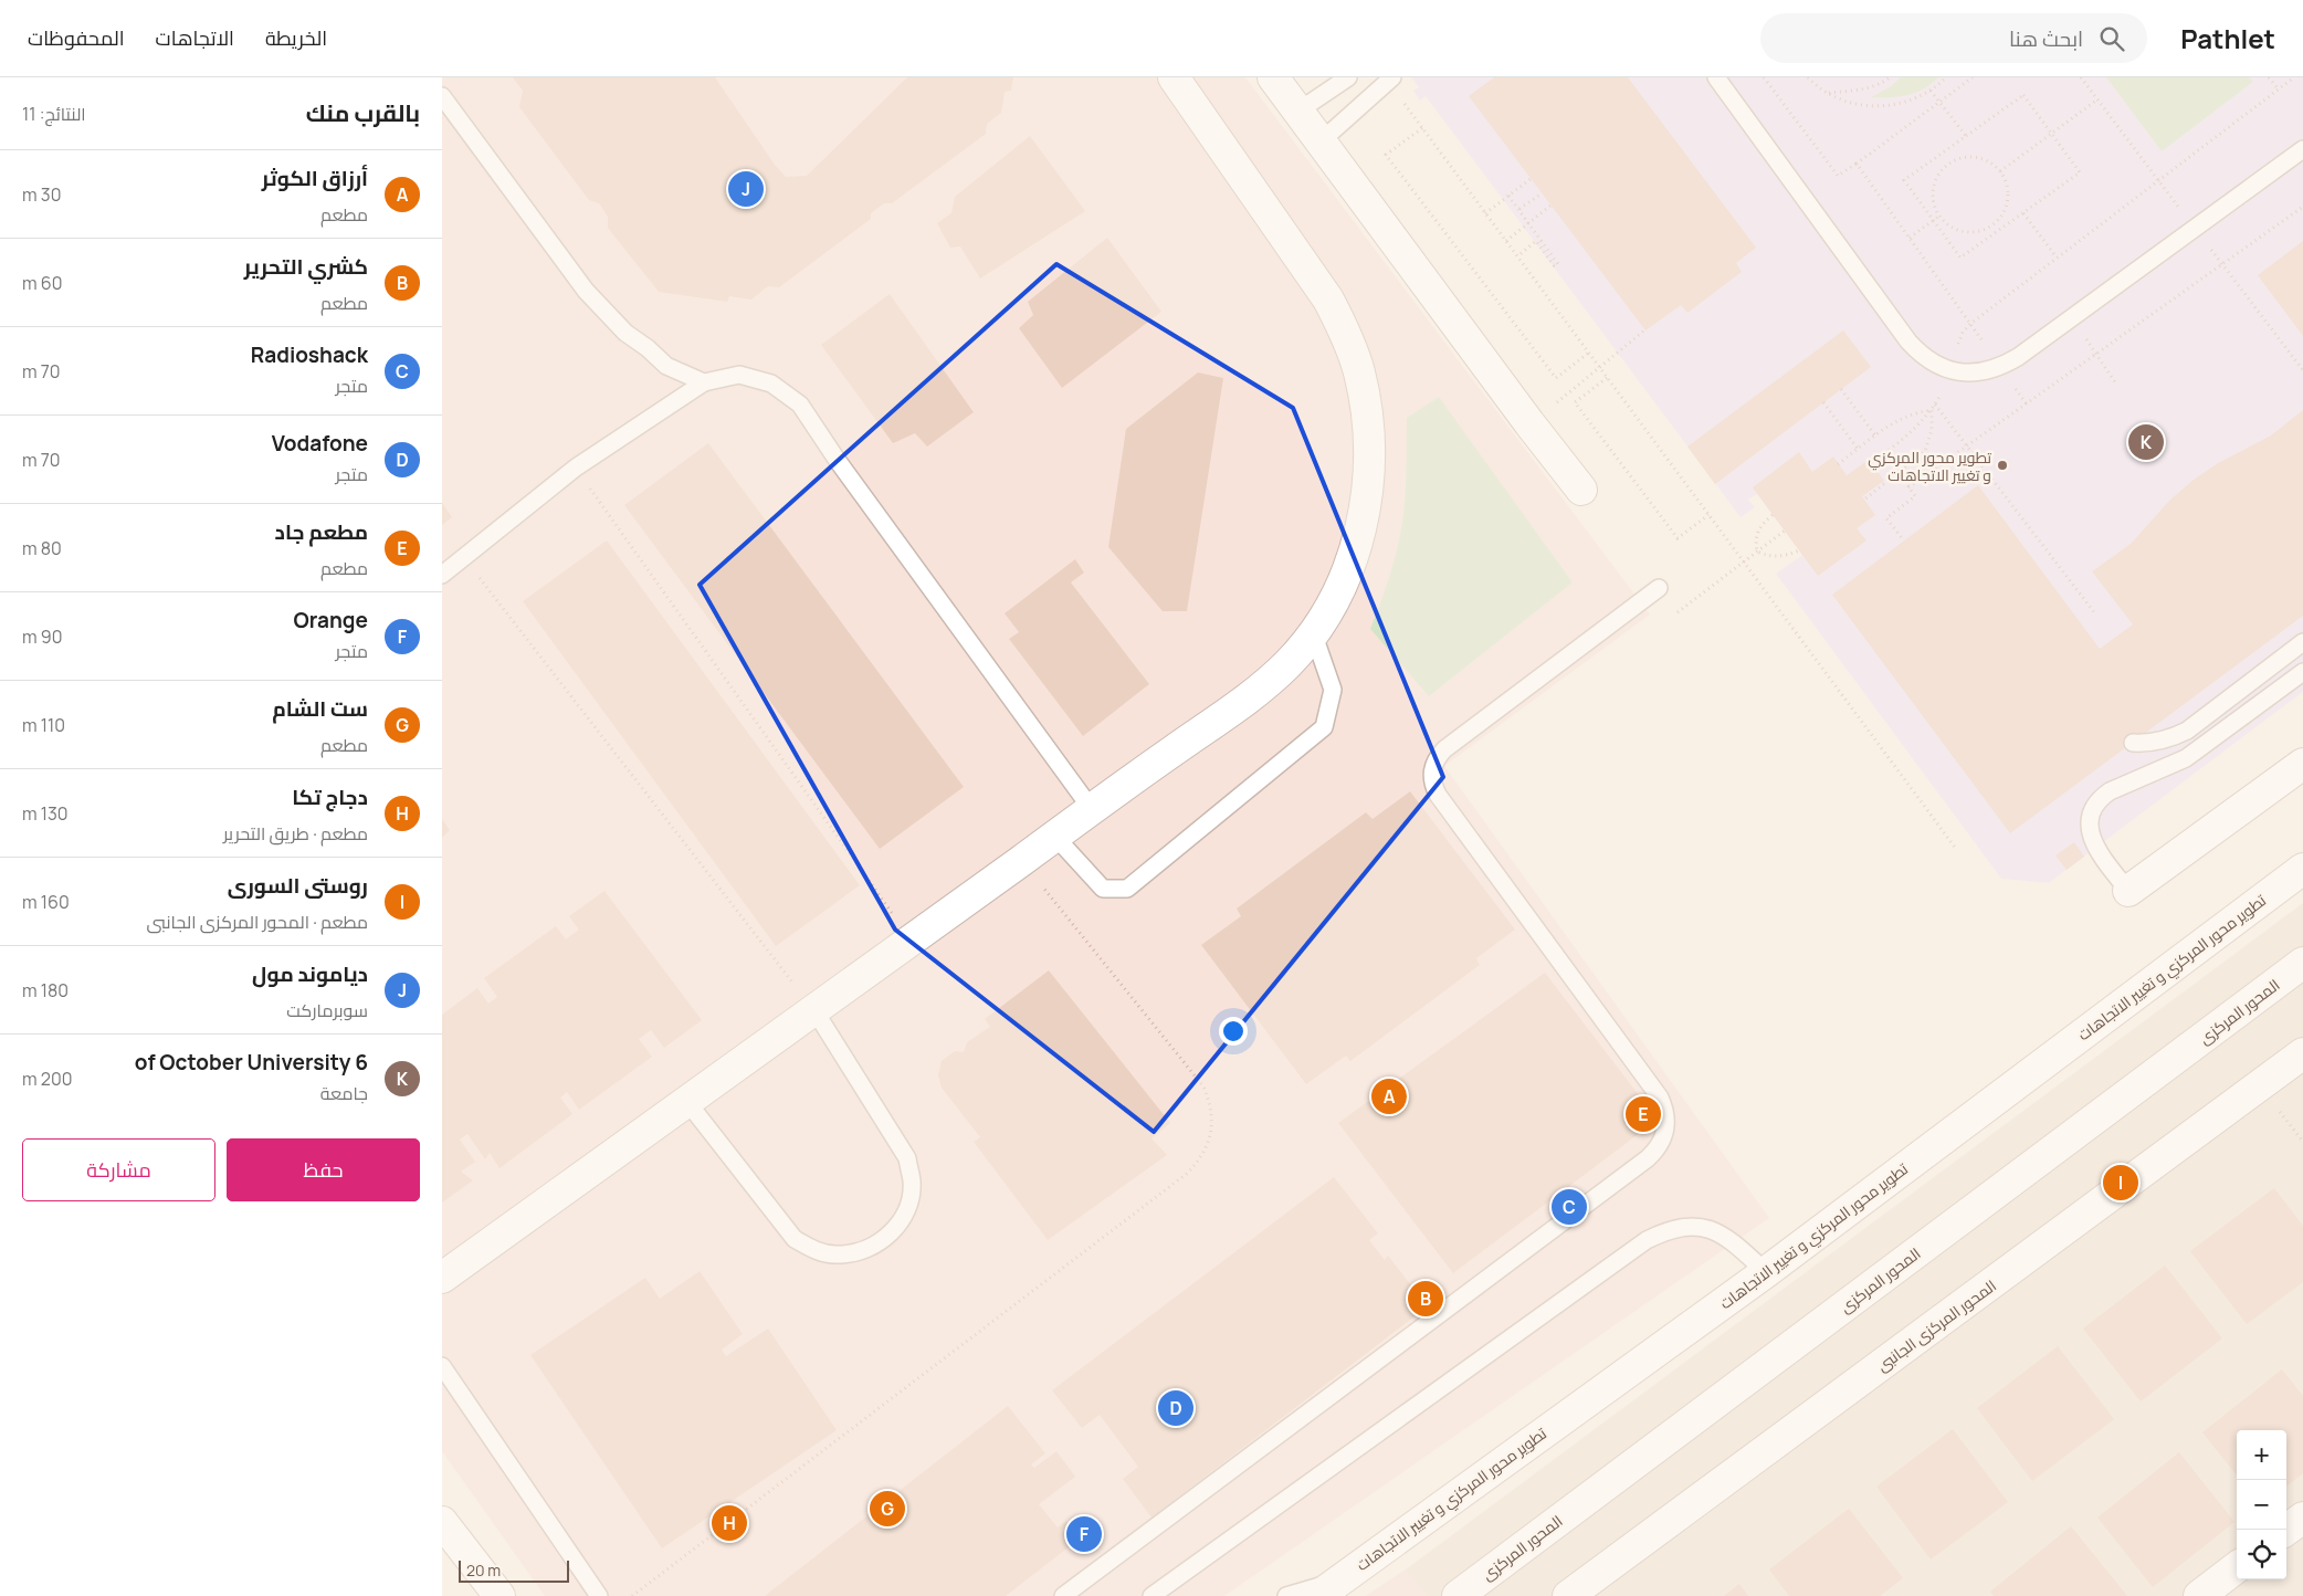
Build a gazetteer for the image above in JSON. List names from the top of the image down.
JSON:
{
  "streets": {
    "street": ["تطوير محور المركزي و تغيير الاتجاهات", "المحور المركزى", "المحور المركزى الجانبى"]
  },
  "places": ["تطوير محور المركزي و تغيير الاتجاهات"],
  "scale_bar": "20 m",
  "page": {
    "header": "Pathlet",
    "search": "ابحث هنا",
    "nav": ["الخريطة", "الاتجاهات", "المحفوظات"],
    "heading": ["بالقرب منك", "النتائج: 11"],
    "list": [
      {
        "mark": "A",
        "name": "أرزاق الكوثر",
        "note": "مطعم",
        "value": "30 m"
      },
      {
        "mark": "B",
        "name": "كشري التحرير",
        "note": "مطعم",
        "value": "60 m"
      },
      {
        "mark": "C",
        "name": "Radioshack",
        "note": "متجر",
        "value": "70 m"
      },
      {
        "mark": "D",
        "name": "Vodafone",
        "note": "متجر",
        "value": "70 m"
      },
      {
        "mark": "E",
        "name": "مطعم جاد",
        "note": "مطعم",
        "value": "80 m"
      },
      {
        "mark": "F",
        "name": "Orange",
        "note": "متجر",
        "value": "90 m"
      },
      {
        "mark": "G",
        "name": "ست الشام",
        "note": "مطعم",
        "value": "110 m"
      },
      {
        "mark": "H",
        "name": "دجاج تكا",
        "note": "مطعم · طريق التحرير",
        "value": "130 m"
      },
      {
        "mark": "I",
        "name": "روستى السورى",
        "note": "مطعم · المحور المركزى الجانبى",
        "value": "160 m"
      },
      {
        "mark": "J",
        "name": "دياموند مول",
        "note": "سوبرماركت",
        "value": "180 m"
      },
      {
        "mark": "K",
        "name": "6 of October University",
        "note": "جامعة",
        "value": "200 m"
      }
    ],
    "pins": [
      "J",
      "K",
      "A",
      "E",
      "I",
      "C",
      "B",
      "D",
      "G",
      "H",
      "F"
    ],
    "buttons": ["حفظ", "مشاركة"],
    "map_buttons": ["+", "−"],
    "scale": "20 m"
  }
}
